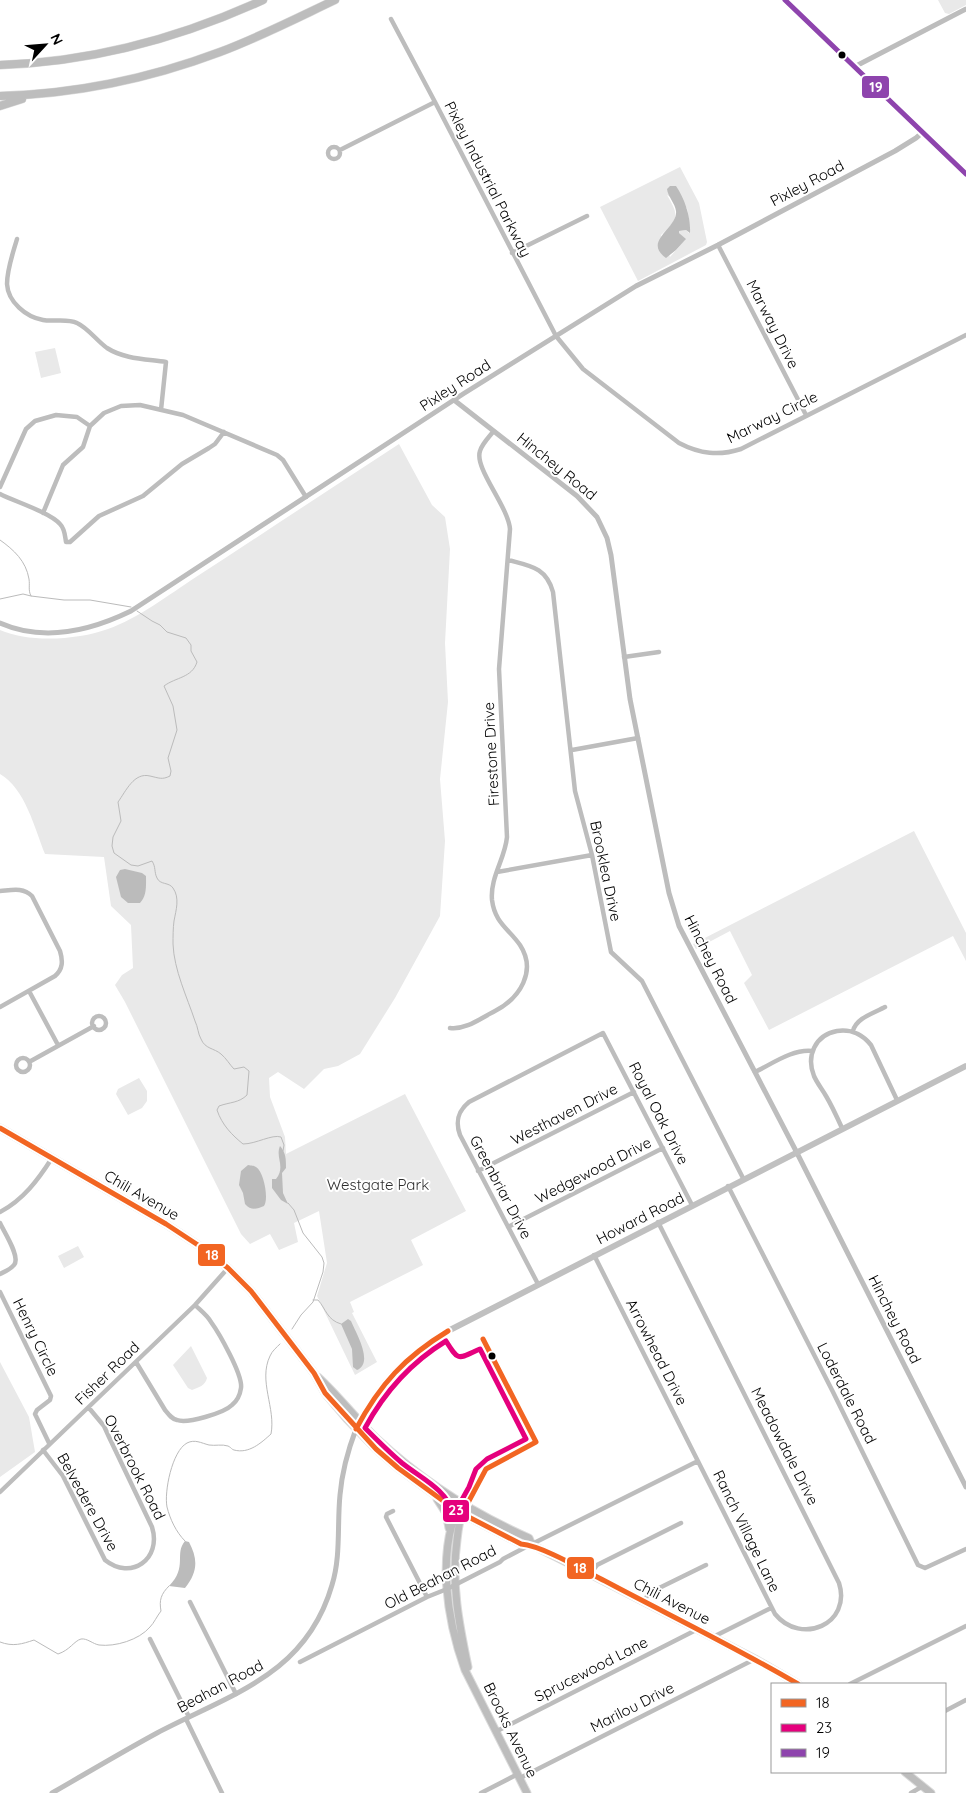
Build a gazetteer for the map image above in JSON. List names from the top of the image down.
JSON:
{
  "streets": {
    "main road": ["Chili Avenue", "Howard Road", "Brooks Avenue"],
    "street": [
      "Pixley Industrial Parkway",
      "Pixley Road",
      "Marway Drive",
      "Marway Circle",
      "Hinchey Road",
      "Firestone Drive",
      "Brooklea Drive",
      "Royal Oak Drive",
      "Westhaven Drive",
      "Wedgewood Drive",
      "Greenbriar Drive",
      "Henry Circle",
      "Arrowhead Drive",
      "Fisher Road",
      "Loderdale Road",
      "Meadowdale Drive",
      "Overbrook Road",
      "Belvedere Drive",
      "Ranch Village Lane",
      "Old Beahan Road",
      "Sprucewood Lane",
      "Beahan Road",
      "Marilou Drive"
    ]
  },
  "crossings": [
    ["Pixley Industrial Parkway", "Pixley Road"],
    ["Pixley Industrial Parkway", "Marway Circle"],
    ["Pixley Road", "Marway Drive"],
    ["Pixley Road", "Marway Circle"],
    ["Pixley Road", "Hinchey Road"],
    ["Marway Drive", "Marway Circle"],
    ["Hinchey Road", "Firestone Drive"],
    ["Hinchey Road", "Howard Road"],
    ["Firestone Drive", "Brooklea Drive"],
    ["Brooklea Drive", "Howard Road"],
    ["Royal Oak Drive", "Westhaven Drive"],
    ["Royal Oak Drive", "Wedgewood Drive"],
    ["Royal Oak Drive", "Greenbriar Drive"],
    ["Royal Oak Drive", "Howard Road"],
    ["Westhaven Drive", "Greenbriar Drive"],
    ["Wedgewood Drive", "Greenbriar Drive"],
    ["Greenbriar Drive", "Howard Road"],
    ["Chili Avenue", "Howard Road"],
    ["Chili Avenue", "Fisher Road"],
    ["Chili Avenue", "Ranch Village Lane"],
    ["Chili Avenue", "Old Beahan Road"],
    ["Chili Avenue", "Sprucewood Lane"],
    ["Chili Avenue", "Beahan Road"],
    ["Chili Avenue", "Marilou Drive"],
    ["Chili Avenue", "Brooks Avenue"],
    ["Howard Road", "Arrowhead Drive"],
    ["Howard Road", "Loderdale Road"],
    ["Howard Road", "Meadowdale Drive"],
    ["Howard Road", "Beahan Road"],
    ["Henry Circle", "Fisher Road"],
    ["Arrowhead Drive", "Ranch Village Lane"],
    ["Arrowhead Drive", "Old Beahan Road"],
    ["Fisher Road", "Overbrook Road"],
    ["Fisher Road", "Belvedere Drive"],
    ["Meadowdale Drive", "Ranch Village Lane"],
    ["Overbrook Road", "Belvedere Drive"],
    ["Ranch Village Lane", "Old Beahan Road"],
    ["Old Beahan Road", "Brooks Avenue"],
    ["Sprucewood Lane", "Brooks Avenue"],
    ["Marilou Drive", "Brooks Avenue"]
  ],
  "parks": ["Westgate Park"],
  "lines": ["transit line 19", "transit line 18", "transit line 23"],
  "legend": ["18", "23", "19"],
  "north": "top right"
}
